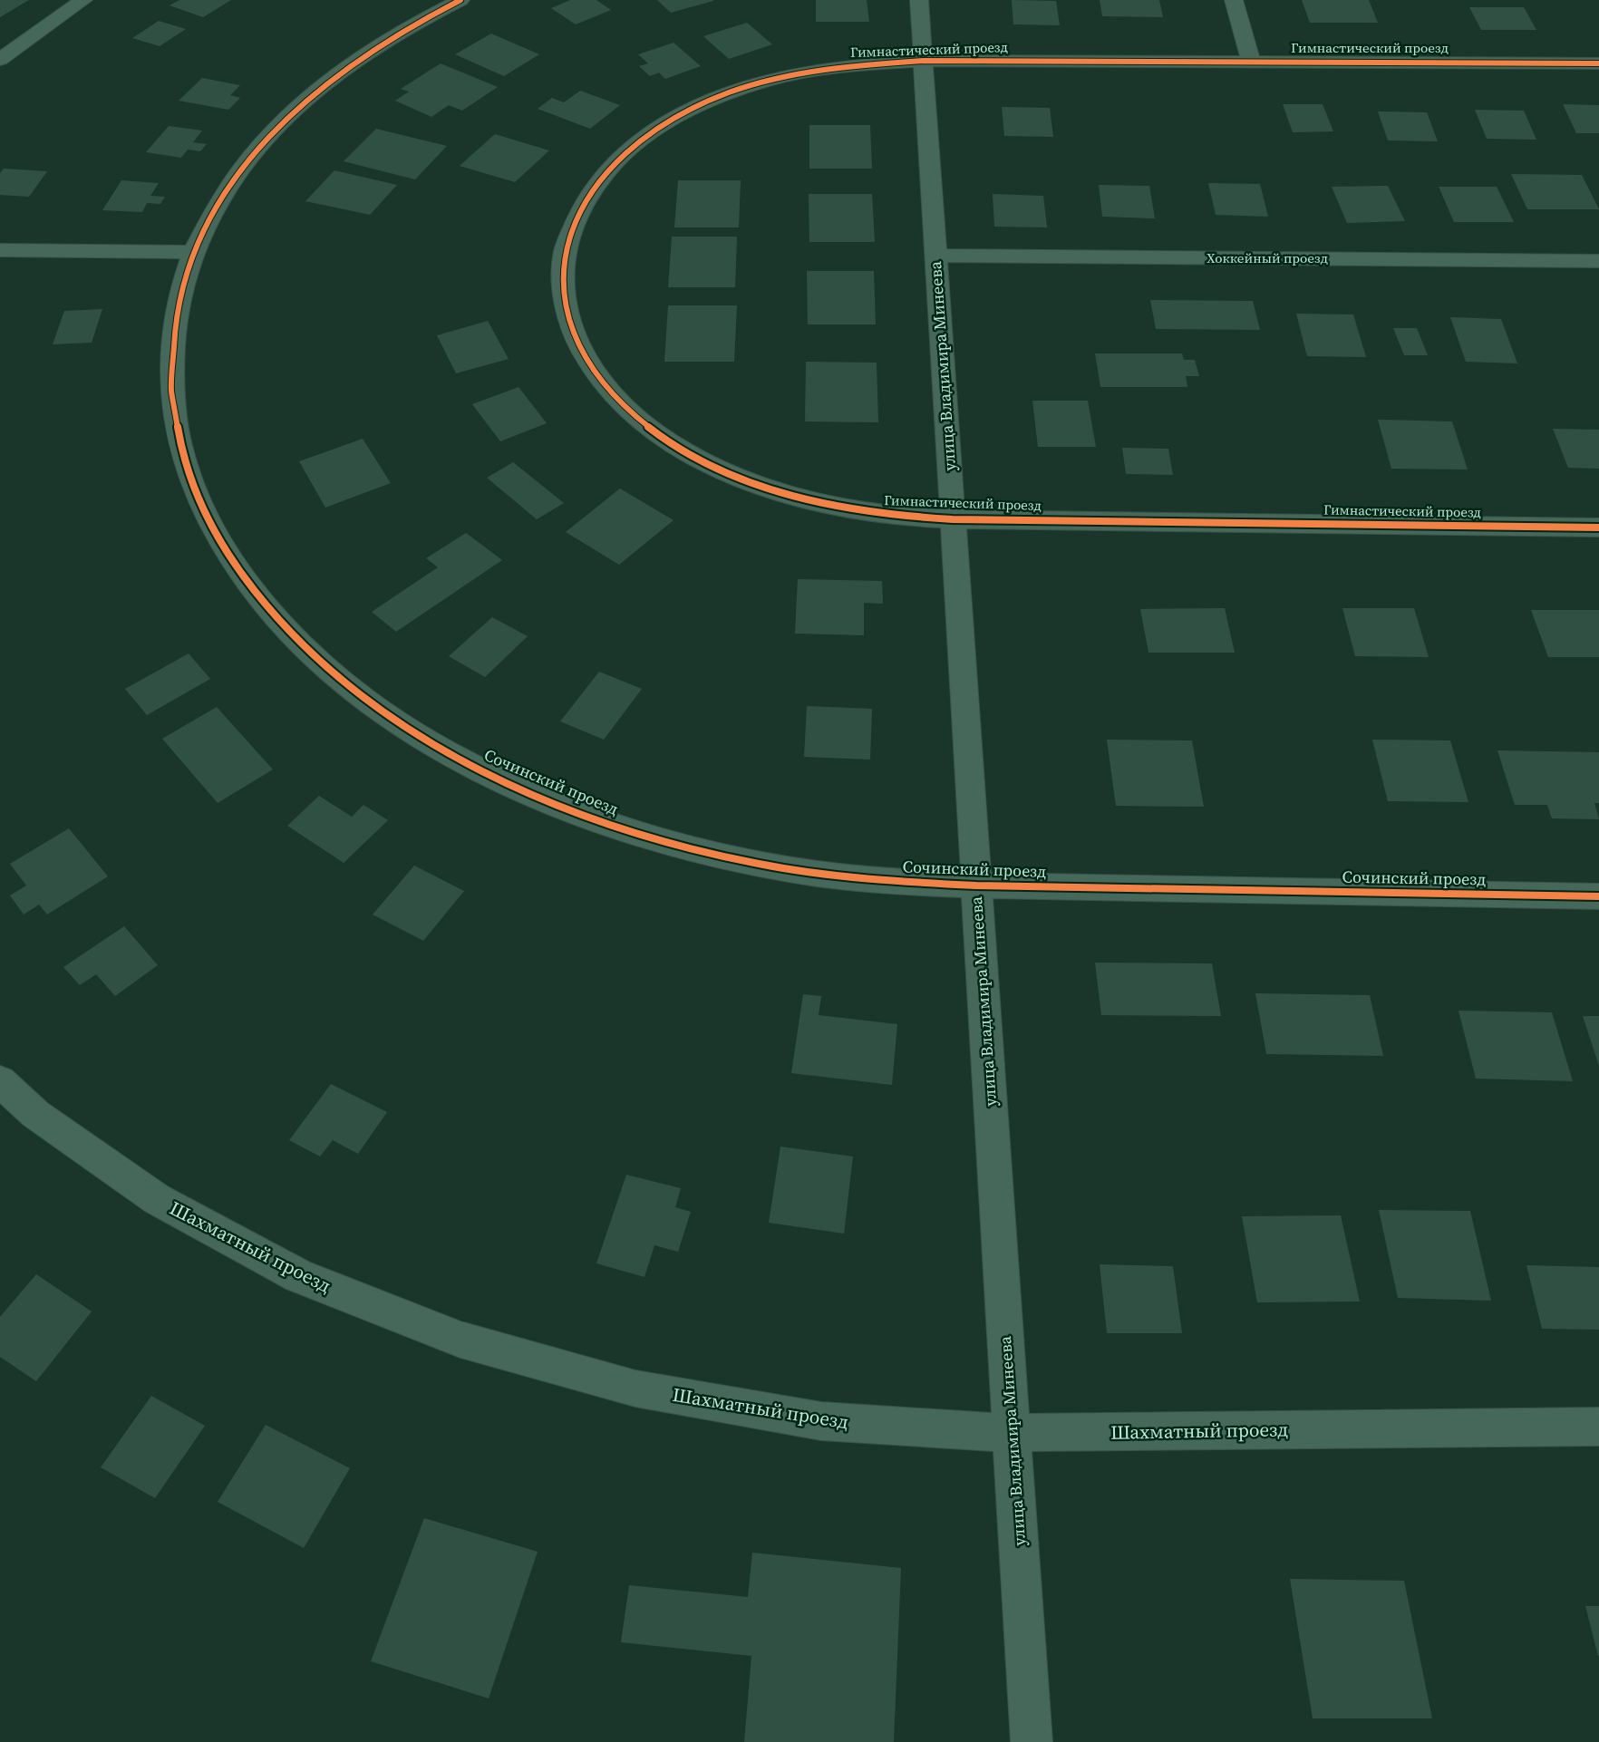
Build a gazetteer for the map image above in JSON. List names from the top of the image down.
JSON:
{
  "streets": {
    "street": [
      "Гимнастический проезд",
      "Хоккейный проезд",
      "улица Владимира Минеева",
      "Сочинский проезд",
      "Шахматный проезд"
    ]
  },
  "crossings": [
    ["Гимнастический проезд", "улица Владимира Минеева"],
    ["Хоккейный проезд", "улица Владимира Минеева"],
    ["улица Владимира Минеева", "Сочинский проезд"],
    ["улица Владимира Минеева", "Шахматный проезд"]
  ]
}
